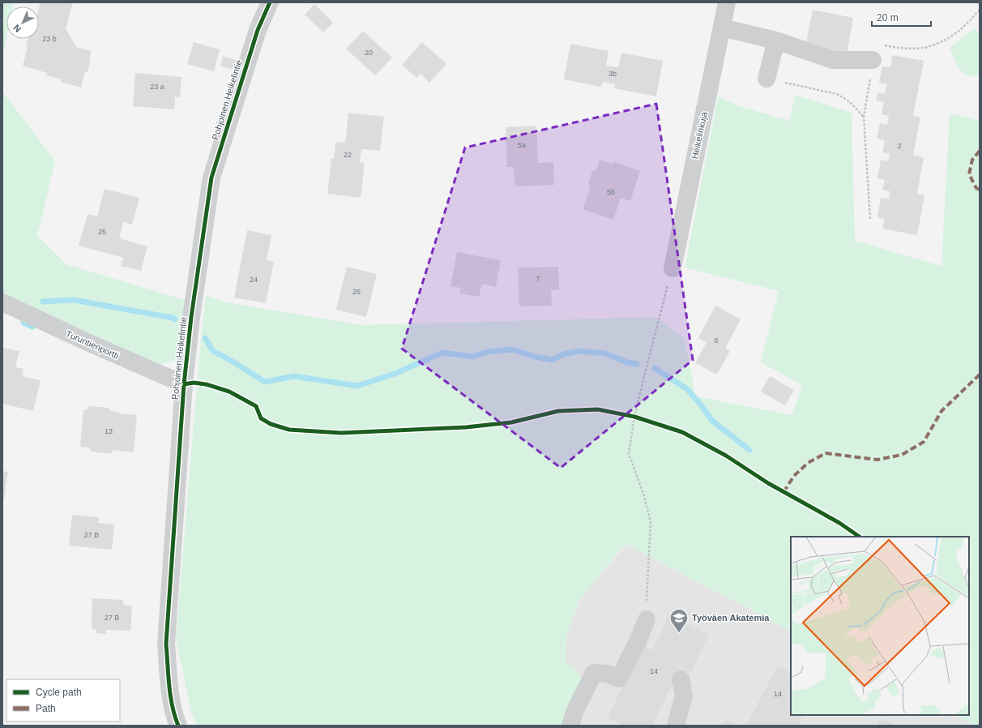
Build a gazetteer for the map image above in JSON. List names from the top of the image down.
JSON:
{
  "streets": {
    "street": ["Pohjoinen Heikelintie", "Heikelinkuja", "Turuntienportti"]
  },
  "crossings": [
    ["Pohjoinen Heikelintie", "Turuntienportti"]
  ],
  "places": {
    "school or university": ["Työväen Akatemia"]
  },
  "house_numbers": [
    "23 b",
    "20",
    "3b",
    "23 a",
    "5a",
    "2",
    "22",
    "5b",
    "25",
    "7",
    "24",
    "26",
    "6",
    "13",
    "27 B",
    "27 B",
    "14",
    "14"
  ],
  "legend": ["Cycle path", "Path"],
  "scale_bar": "20 m",
  "north": "bottom left"
}
